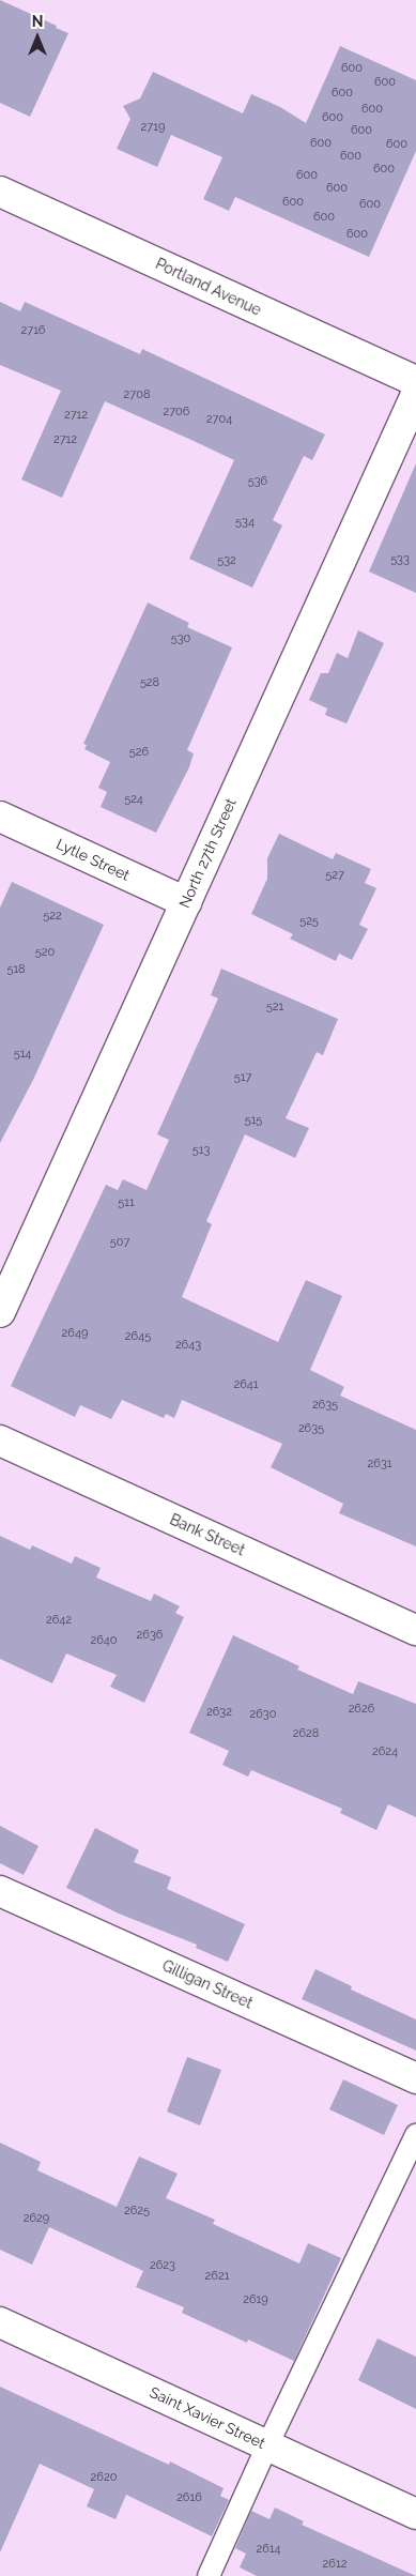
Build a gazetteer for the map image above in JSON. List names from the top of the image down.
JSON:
{
  "streets": {
    "street": [
      "Portland Avenue",
      "North 27th Street",
      "Lytle Street",
      "Bank Street",
      "Gilligan Street",
      "Saint Xavier Street"
    ]
  },
  "crossings": [
    ["North 27th Street", "Lytle Street"]
  ],
  "house_numbers": [
    "600",
    "600",
    "600",
    "600",
    "600",
    "2719",
    "600",
    "600",
    "600",
    "600",
    "600",
    "600",
    "600",
    "600",
    "600",
    "600",
    "600",
    "2716",
    "2708",
    "2706",
    "2712",
    "2704",
    "2712",
    "536",
    "534",
    "533",
    "532",
    "530",
    "528",
    "526",
    "524",
    "527",
    "522",
    "525",
    "520",
    "518",
    "521",
    "514",
    "517",
    "515",
    "513",
    "511",
    "507",
    "2649",
    "2645",
    "2643",
    "2641",
    "2635",
    "2635",
    "2631",
    "2642",
    "2636",
    "2640",
    "2626",
    "2632",
    "2630",
    "2628",
    "2624",
    "2625",
    "2629",
    "2623",
    "2621",
    "2619",
    "2620",
    "2616",
    "2614",
    "2612"
  ],
  "north": "top"
}
